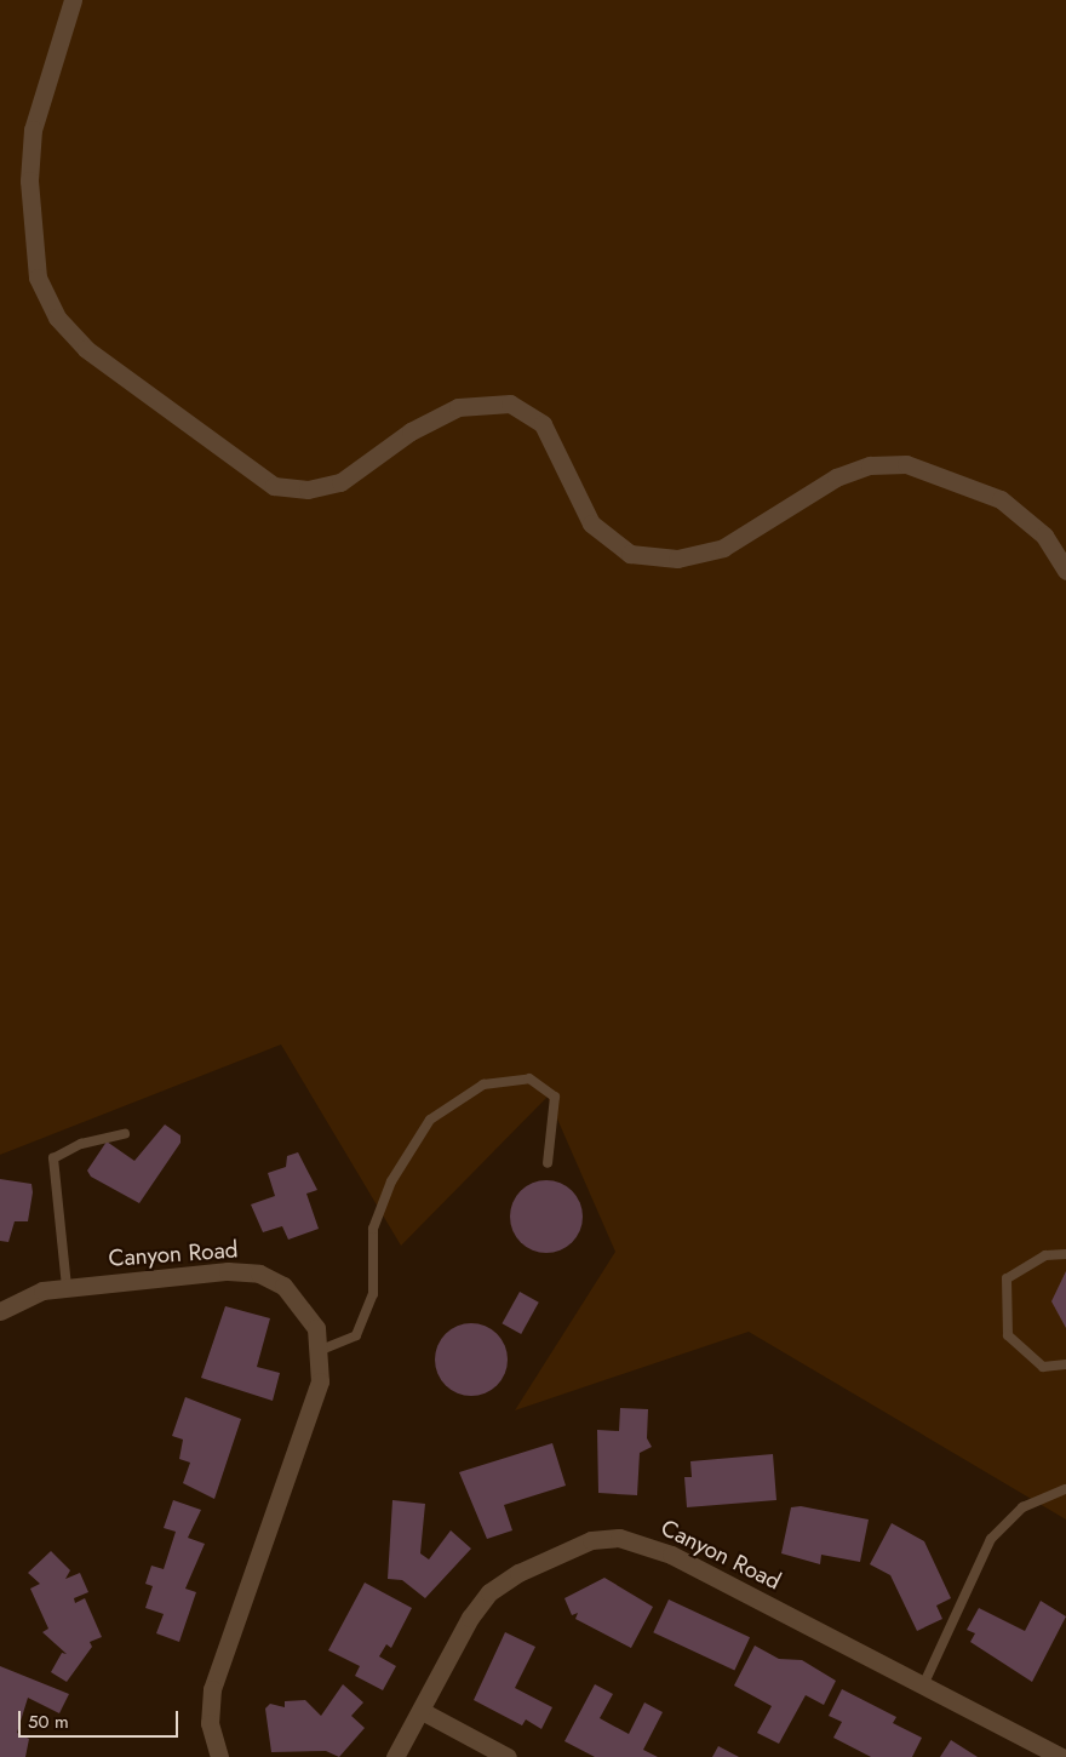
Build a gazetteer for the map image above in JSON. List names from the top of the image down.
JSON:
{
  "streets": {
    "street": ["Canyon Road"]
  },
  "scale_bar": "50 m"
}
